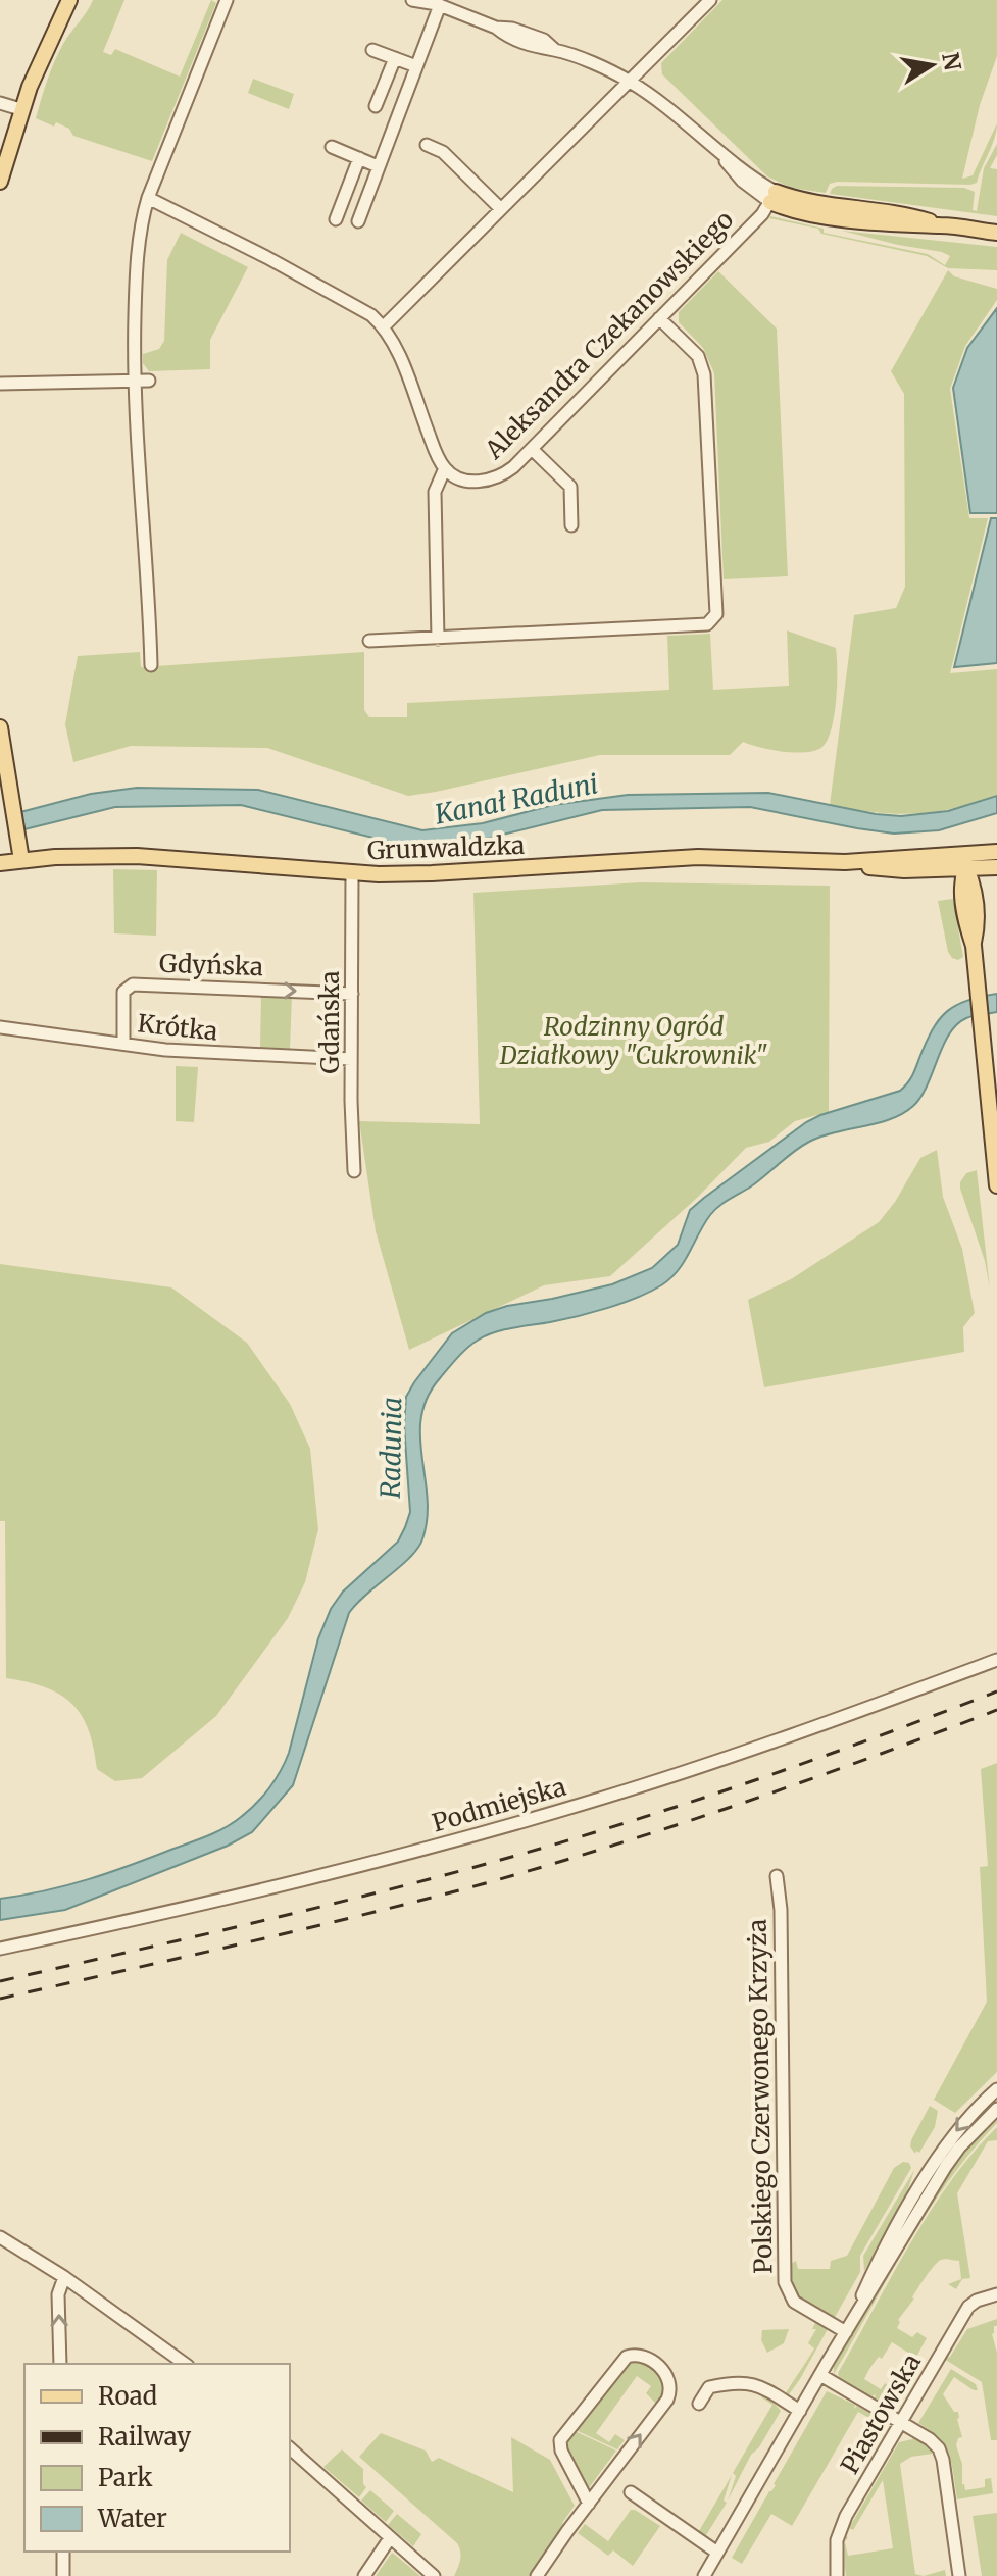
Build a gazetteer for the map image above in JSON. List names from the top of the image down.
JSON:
{
  "streets": {
    "main road": ["Grunwaldzka"],
    "street": [
      "Aleksandra Czekanowskiego",
      "Gdyńska",
      "Gdańska",
      "Krótka",
      "Podmiejska",
      "Polskiego Czerwonego Krzyża",
      "Piastowska"
    ]
  },
  "crossings": [
    ["Grunwaldzka", "Gdańska"],
    ["Gdyńska", "Gdańska"],
    ["Gdyńska", "Krótka"],
    ["Gdańska", "Krótka"]
  ],
  "one_way": ["Gdyńska"],
  "water": ["Kanał Raduni", "Radunia"],
  "parks": ["Rodzinny Ogród Działkowy \"Cukrownik\""],
  "legend": [
    "Road",
    "Railway",
    "Park",
    "Water"
  ],
  "north": "right"
}
